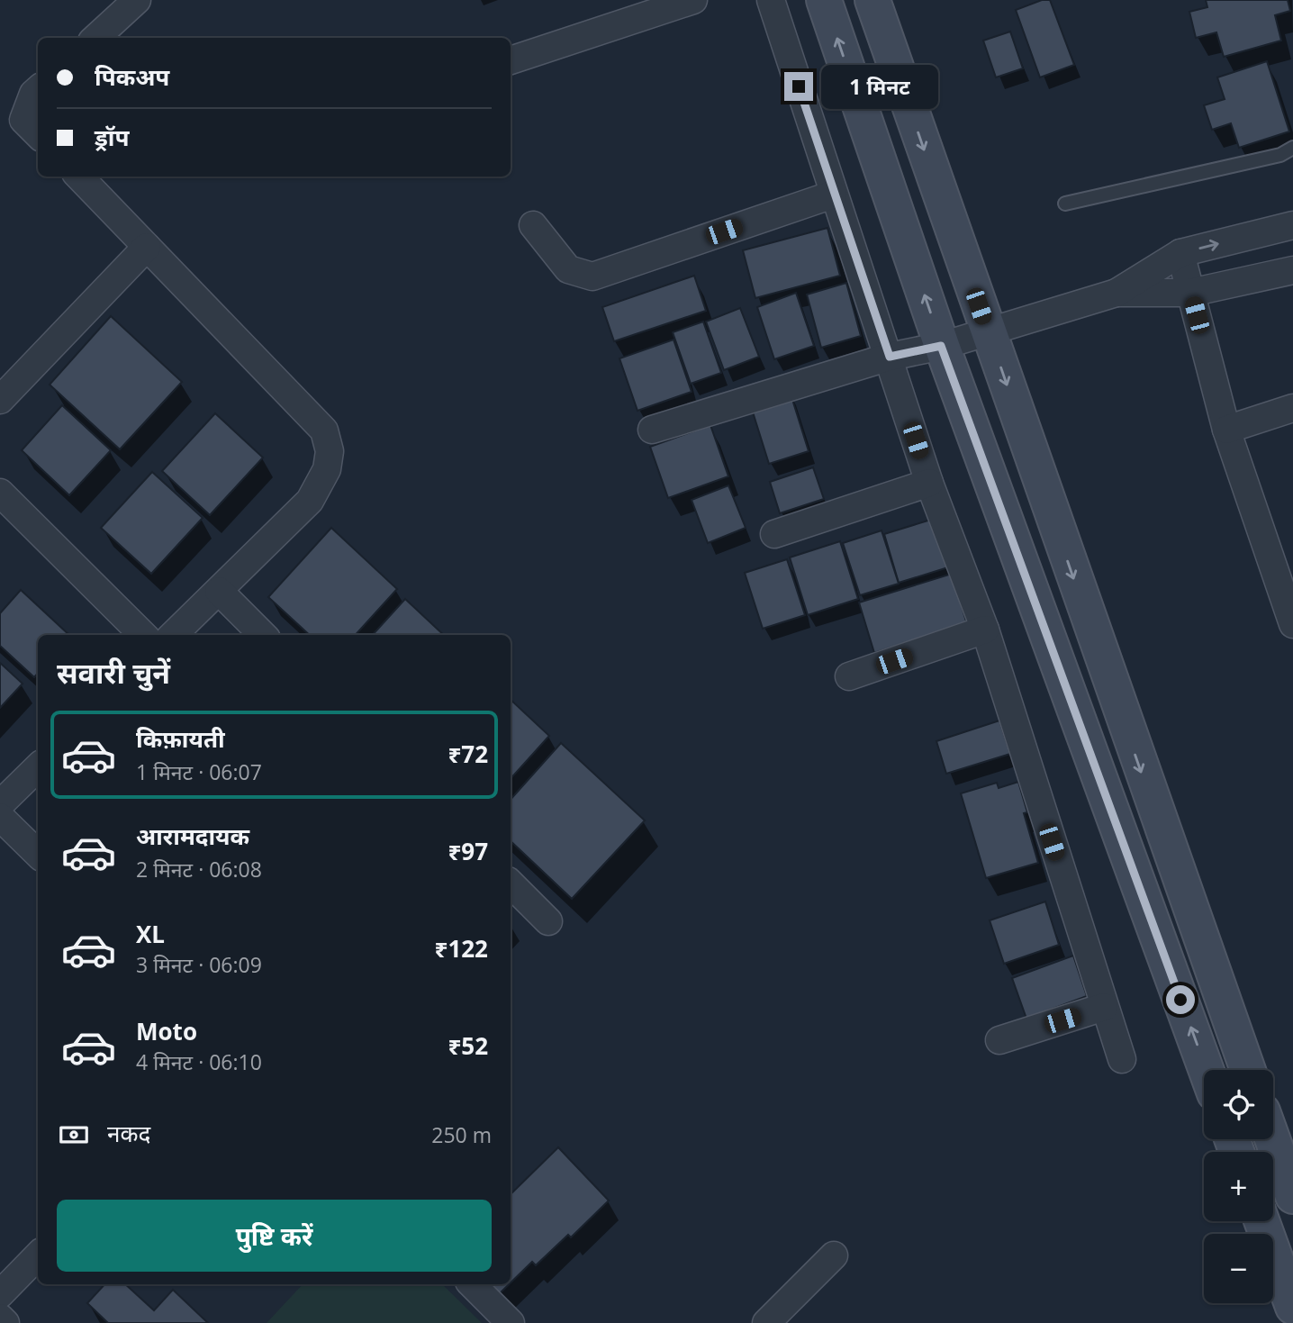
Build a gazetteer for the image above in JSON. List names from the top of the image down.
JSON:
{
  "page": {
    "banner": ["पिकअप", "ड्रॉप"],
    "bubble": "1 मिनट",
    "heading": "सवारी चुनें",
    "list": [
      {
        "name": "किफ़ायती",
        "note": "1 मिनट · 06:07",
        "value": "₹72"
      },
      {
        "name": "आरामदायक",
        "note": "2 मिनट · 06:08",
        "value": "₹97"
      },
      {
        "name": "XL",
        "note": "3 मिनट · 06:09",
        "value": "₹122"
      },
      {
        "name": "Moto",
        "note": "4 मिनट · 06:10",
        "value": "₹52"
      }
    ],
    "map_buttons": ["+", "−"],
    "pay": ["नकद", "250 m"],
    "buttons": "पुष्टि करें"
  }
}
